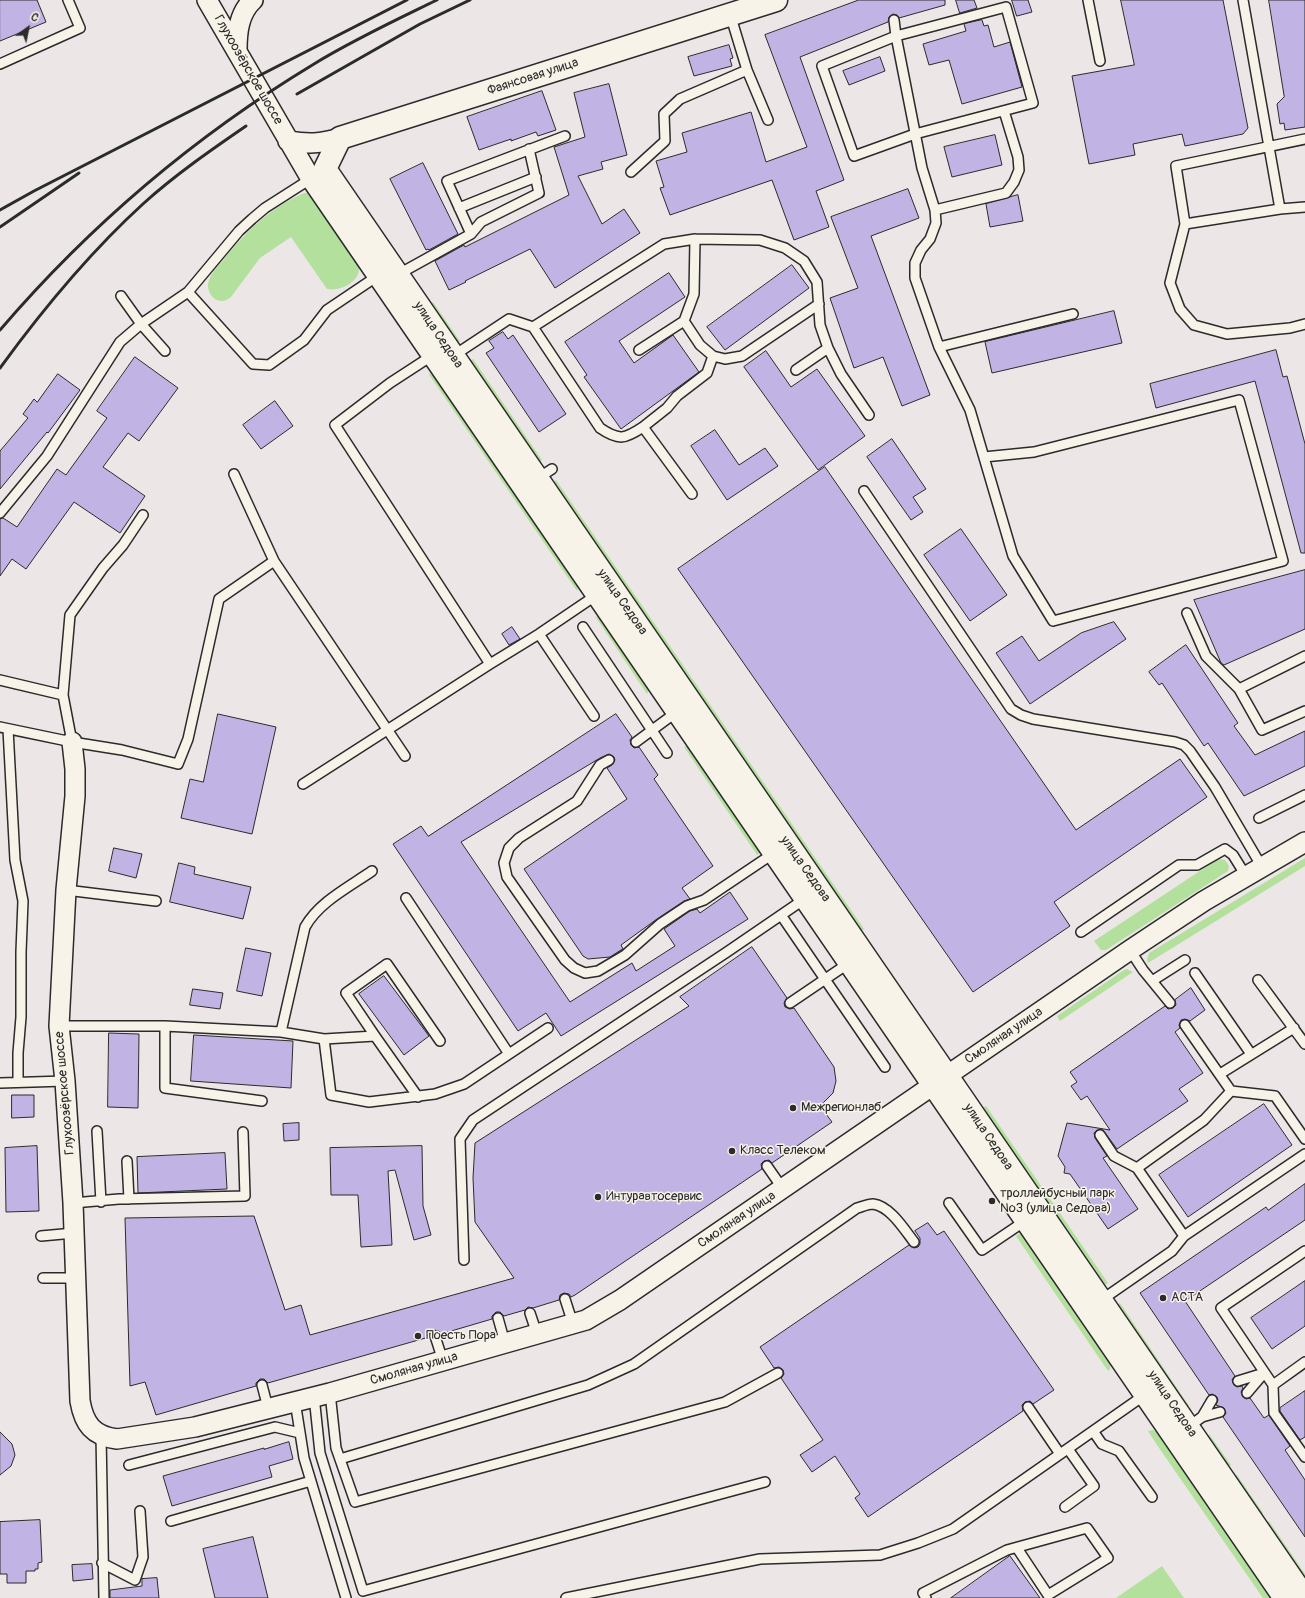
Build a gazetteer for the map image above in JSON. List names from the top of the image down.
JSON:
{
  "streets": {
    "street": [
      "Глухоозёрское шоссе",
      "Фаянсовая улица",
      "улица Седова",
      "Смоляная улица"
    ]
  },
  "crossings": [
    ["Глухоозёрское шоссе", "Фаянсовая улица"],
    ["Глухоозёрское шоссе", "улица Седова"],
    ["Глухоозёрское шоссе", "Смоляная улица"],
    ["Фаянсовая улица", "улица Седова"],
    ["улица Седова", "Смоляная улица"]
  ],
  "places": [
    "Межрегионлаб",
    "Класс Телеком",
    "Интуравтосервис",
    "троллейбусный парк №3 (улица Седова)",
    "АСТА",
    "Поесть Пора"
  ],
  "north": "top right"
}
